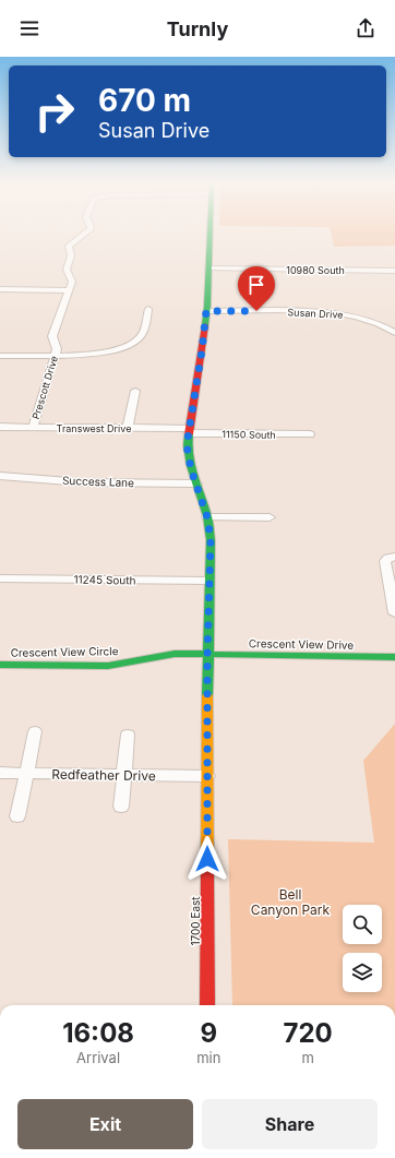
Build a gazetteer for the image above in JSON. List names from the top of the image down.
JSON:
{
  "streets": {
    "main road": ["Crescent View Drive", "Crescent View Circle", "1700 East"],
    "street": [
      "10980 South",
      "Susan Drive",
      "Prescott Drive",
      "Transwest Drive",
      "11150 South",
      "Success Lane",
      "11245 South",
      "Redfeather Drive"
    ]
  },
  "crossings": [
    ["10980 South", "1700 East"],
    ["Susan Drive", "1700 East"],
    ["Prescott Drive", "Transwest Drive"],
    ["Transwest Drive", "11150 South"],
    ["Transwest Drive", "1700 East"],
    ["11150 South", "1700 East"],
    ["Success Lane", "1700 East"],
    ["11245 South", "1700 East"],
    ["Crescent View Drive", "Crescent View Circle"],
    ["Crescent View Drive", "1700 East"],
    ["Crescent View Circle", "1700 East"],
    ["Redfeather Drive", "1700 East"]
  ],
  "parks": ["Bell Canyon Park"],
  "page": {
    "header": "Turnly",
    "turn": ["670 m", "Susan Drive"],
    "eta": [
      "16:08",
      "Arrival",
      "9",
      "min",
      "720",
      "m"
    ],
    "buttons": ["Exit", "Share"]
  }
}
